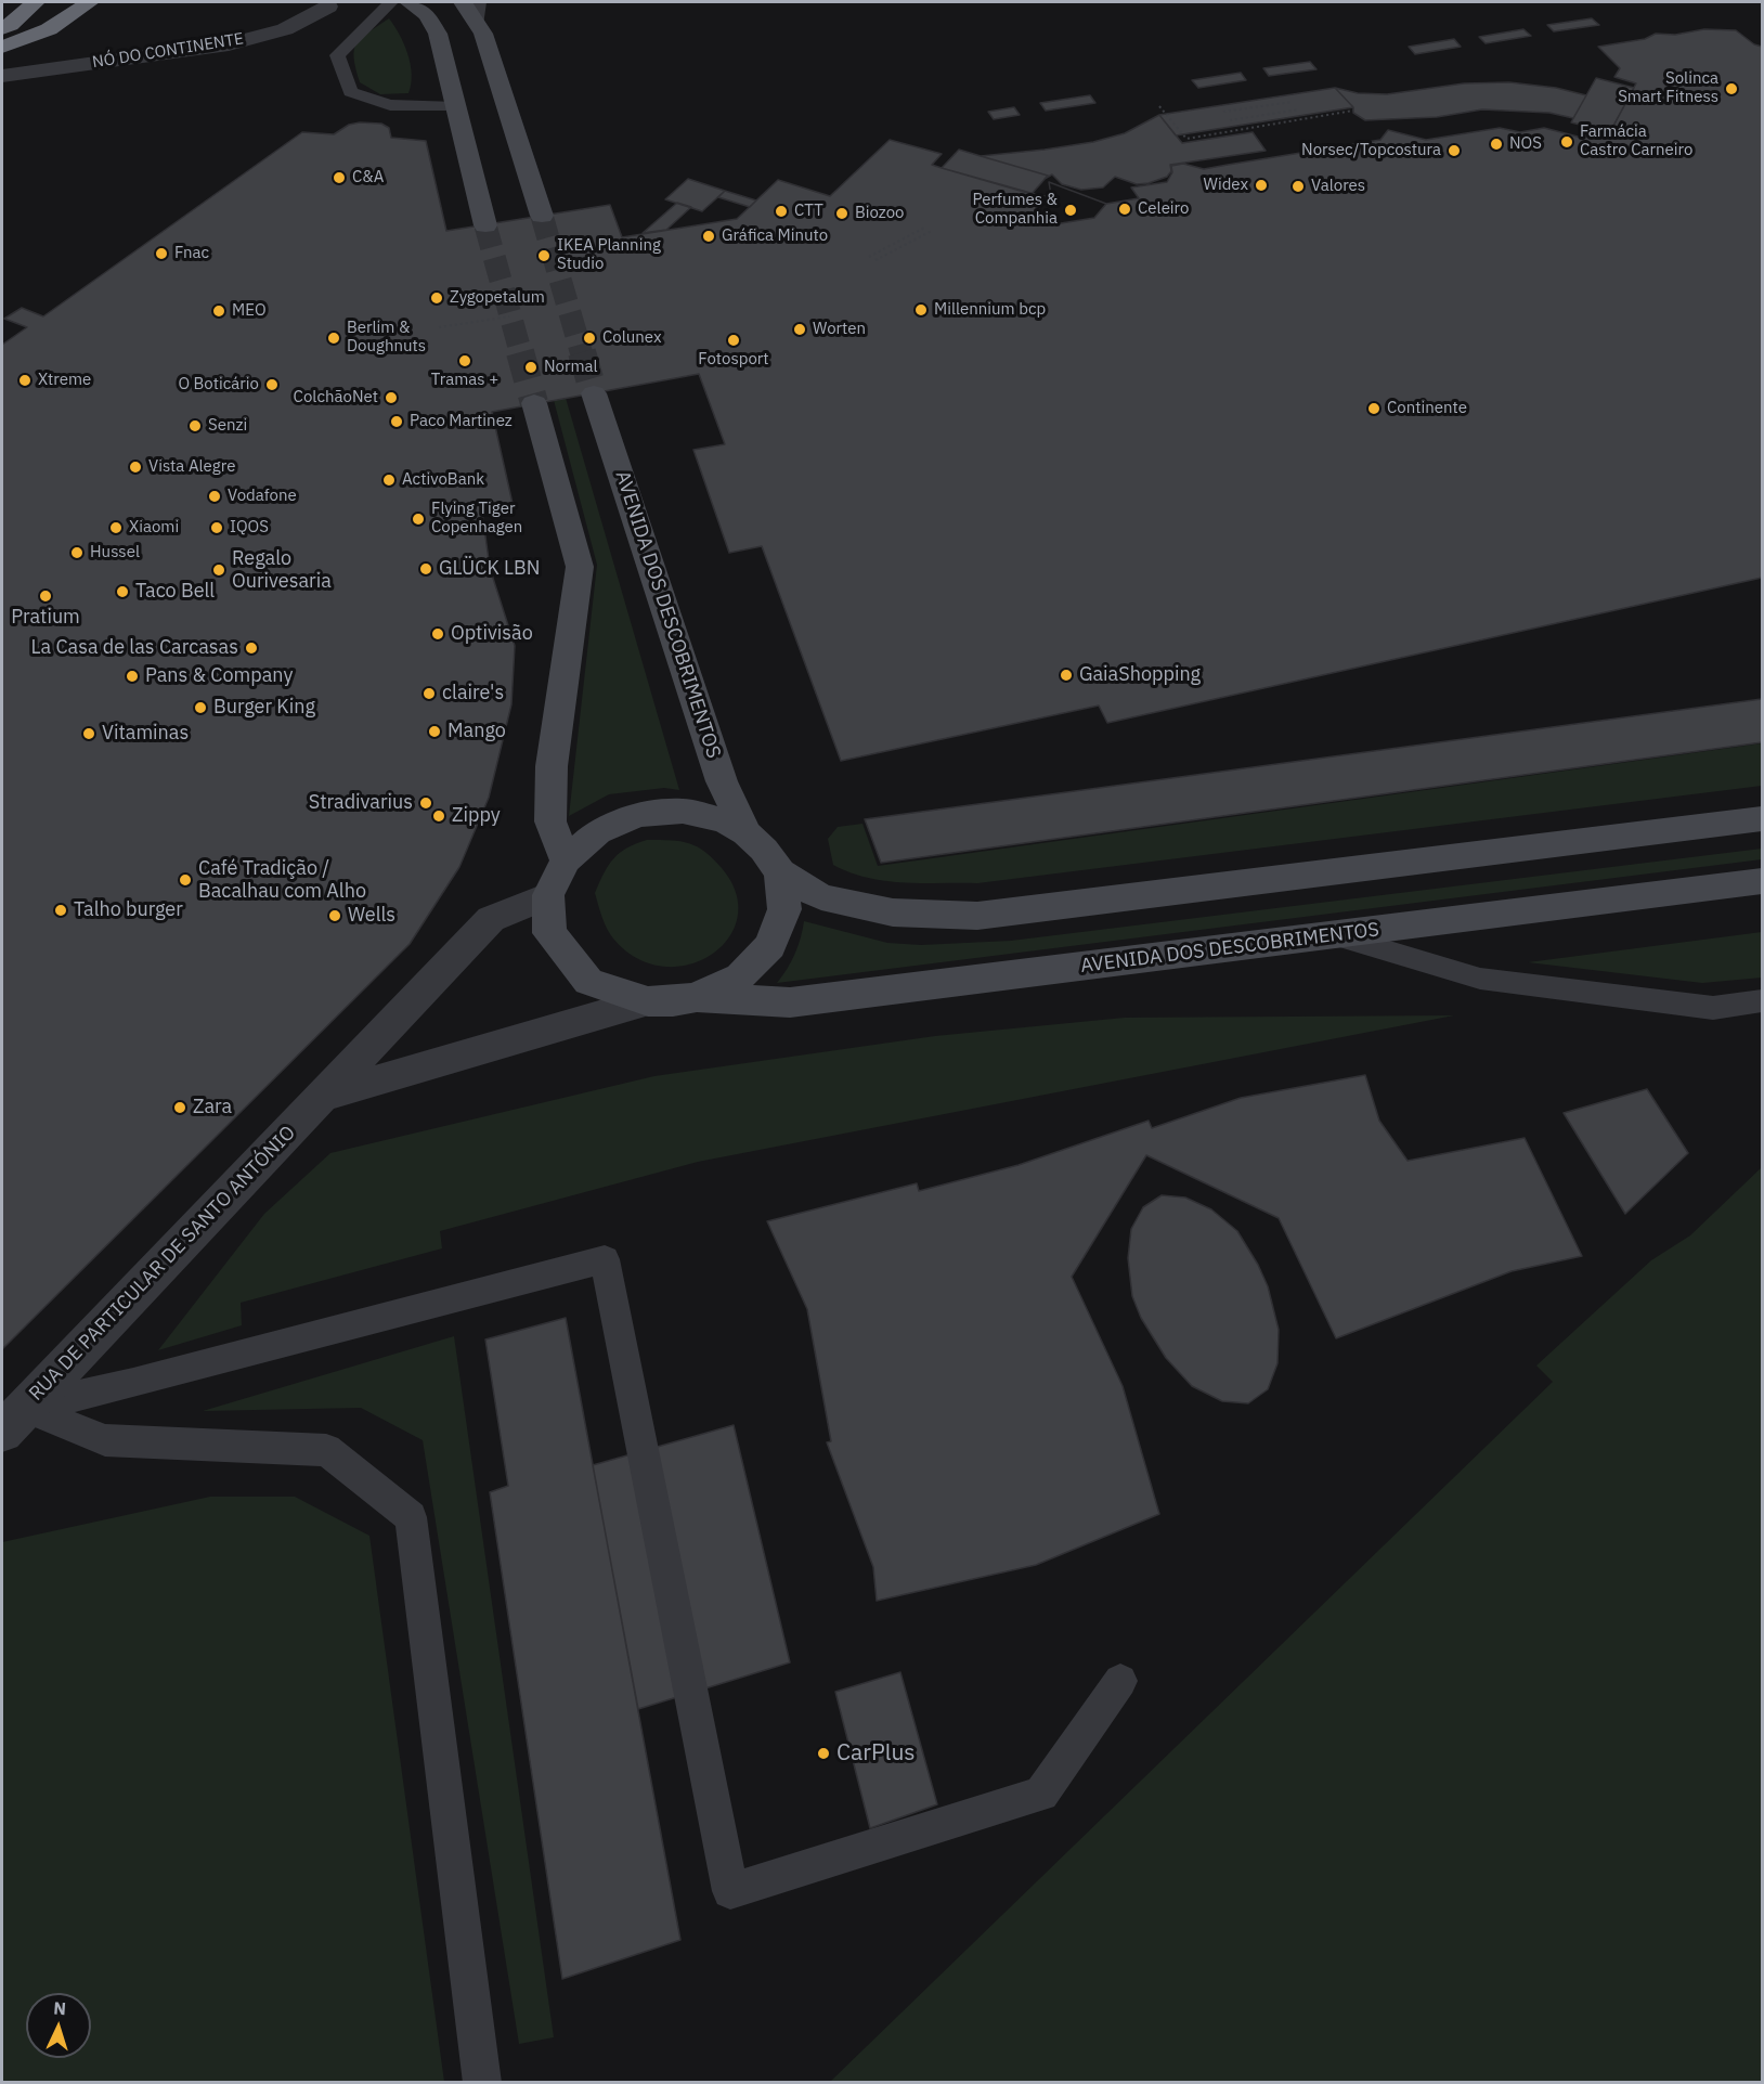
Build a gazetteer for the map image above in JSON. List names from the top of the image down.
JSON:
{
  "streets": {
    "main road": ["AVENIDA DOS DESCOBRIMENTOS"],
    "street": ["NÓ DO CONTINENTE", "RUA DE PARTICULAR DE SANTO ANTÓNIO"]
  },
  "crossings": [
    ["AVENIDA DOS DESCOBRIMENTOS", "RUA DE PARTICULAR DE SANTO ANTÓNIO"]
  ],
  "places": [
    "Solinca Smart Fitness",
    "Farmácia Castro Carneiro",
    "NOS",
    "Norsec/Topcostura",
    "C&A",
    "Widex",
    "Valores",
    "Celeiro",
    "Perfumes & Companhia",
    "CTT",
    "Biozoo",
    "Gráfica Minuto",
    "Fnac",
    "IKEA Planning Studio",
    "Zygopetalum",
    "Millennium bcp",
    "MEO",
    "Worten",
    "Berlim & Doughnuts",
    "Colunex",
    "Fotosport",
    "Tramas +",
    "Normal",
    "Xtreme",
    "O Boticário",
    "ColchãoNet",
    "Continente",
    "Paco Martinez",
    "Senzi",
    "Vista Alegre",
    "ActivoBank",
    "Vodafone",
    "Flying Tiger Copenhagen",
    "Xiaomi",
    "IQOS",
    "Hussel",
    "GLÜCK LBN",
    "Regalo Ourivesaria",
    "Taco Bell",
    "Pratium",
    "Optivisão",
    "La Casa de las Carcasas",
    "GaiaShopping",
    "Pans & Company",
    "claire's",
    "Burger King",
    "Mango",
    "Vitaminas",
    "Stradivarius",
    "Zippy",
    "Café Tradição / Bacalhau com Alho",
    "Talho burger",
    "Wells",
    "Zara",
    "CarPlus"
  ],
  "north": "top"
}
